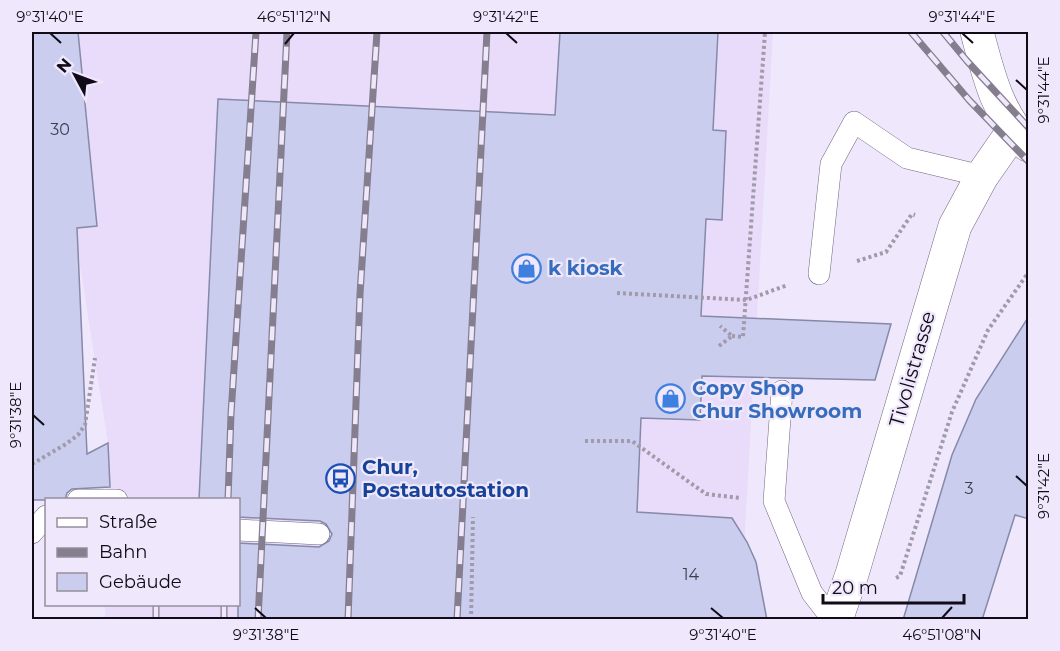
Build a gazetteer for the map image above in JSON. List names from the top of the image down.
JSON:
{
  "streets": {
    "street": ["Tivolistrasse"]
  },
  "places": {
    "shop": ["k kiosk", "Copy Shop Chur Showroom"],
    "bus stop": ["Chur, Postautostation"]
  },
  "house_numbers": ["30", "3", "14"],
  "legend": ["Straße", "Bahn", "Gebäude"],
  "scale_bar": "20 m",
  "north": "top left",
  "coordinates": [
    "9°31'40\"E",
    "46°51'12\"N",
    "9°31'42\"E",
    "9°31'44\"E",
    "9°31'38\"E",
    "46°51'08\"N"
  ]
}
